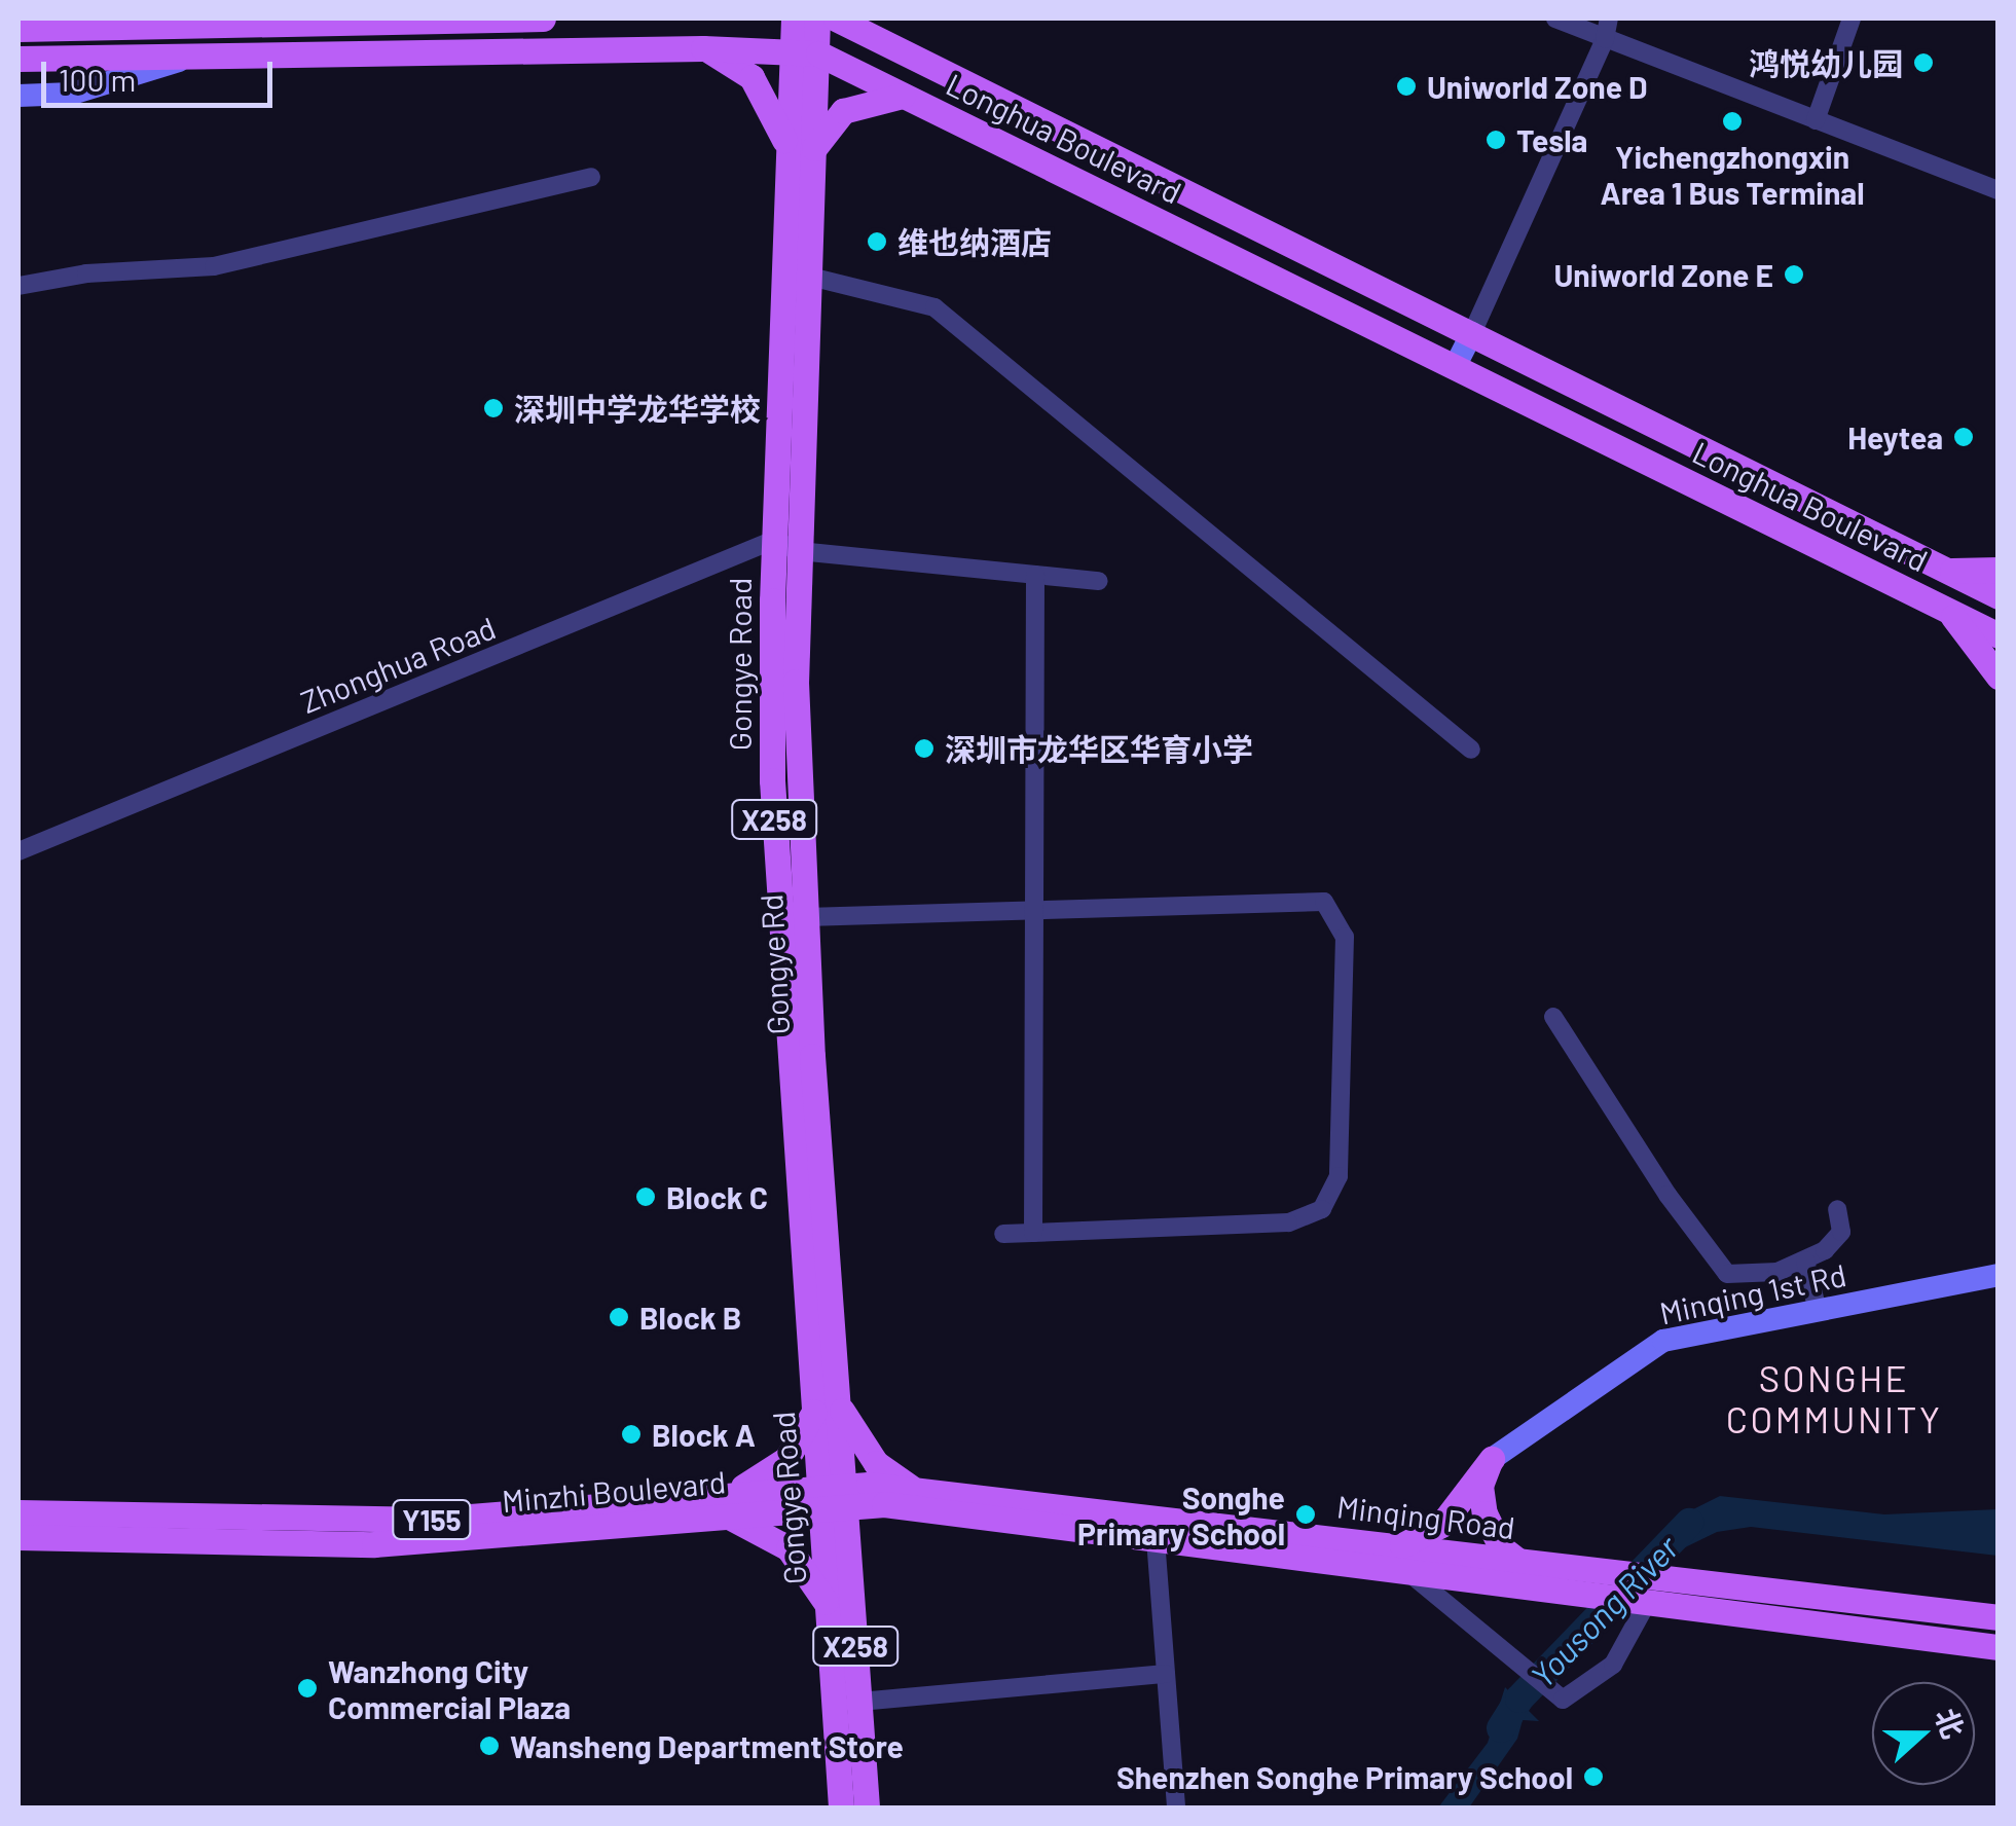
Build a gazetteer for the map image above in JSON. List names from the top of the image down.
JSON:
{
  "streets": {
    "main road": [
      "Longhua Boulevard",
      "Gongye Road",
      "X258",
      "Gongye Rd",
      "Minzhi Boulevard",
      "Minqing Road",
      "Y155"
    ],
    "street": ["Zhonghua Road", "Minqing 1st Rd"]
  },
  "crossings": [
    ["Longhua Boulevard", "X258"],
    ["Longhua Boulevard", "Gongye Rd"],
    ["Zhonghua Road", "Gongye Road"],
    ["Gongye Road", "X258"],
    ["Gongye Road", "Gongye Rd"],
    ["Gongye Road", "Minzhi Boulevard"],
    ["Gongye Road", "Minqing Road"],
    ["X258", "Gongye Rd"],
    ["X258", "Minzhi Boulevard"],
    ["X258", "Minqing Road"],
    ["Minzhi Boulevard", "Minqing Road"]
  ],
  "districts": ["SONGHE COMMUNITY"],
  "water": ["Yousong River"],
  "places": [
    "鸿悦幼儿园",
    "Uniworld Zone D",
    "Yichengzhongxin Area 1 Bus Terminal",
    "Tesla",
    "维也纳酒店",
    "Uniworld Zone E",
    "深圳中学龙华学校",
    "Heytea",
    "深圳市龙华区华育小学",
    "Block C",
    "Block B",
    "Block A",
    "Songhe Primary School",
    "Wanzhong City Commercial Plaza",
    "Wansheng Department Store",
    "Shenzhen Songhe Primary School"
  ],
  "scale_bar": "100 m",
  "north": "right"
}
